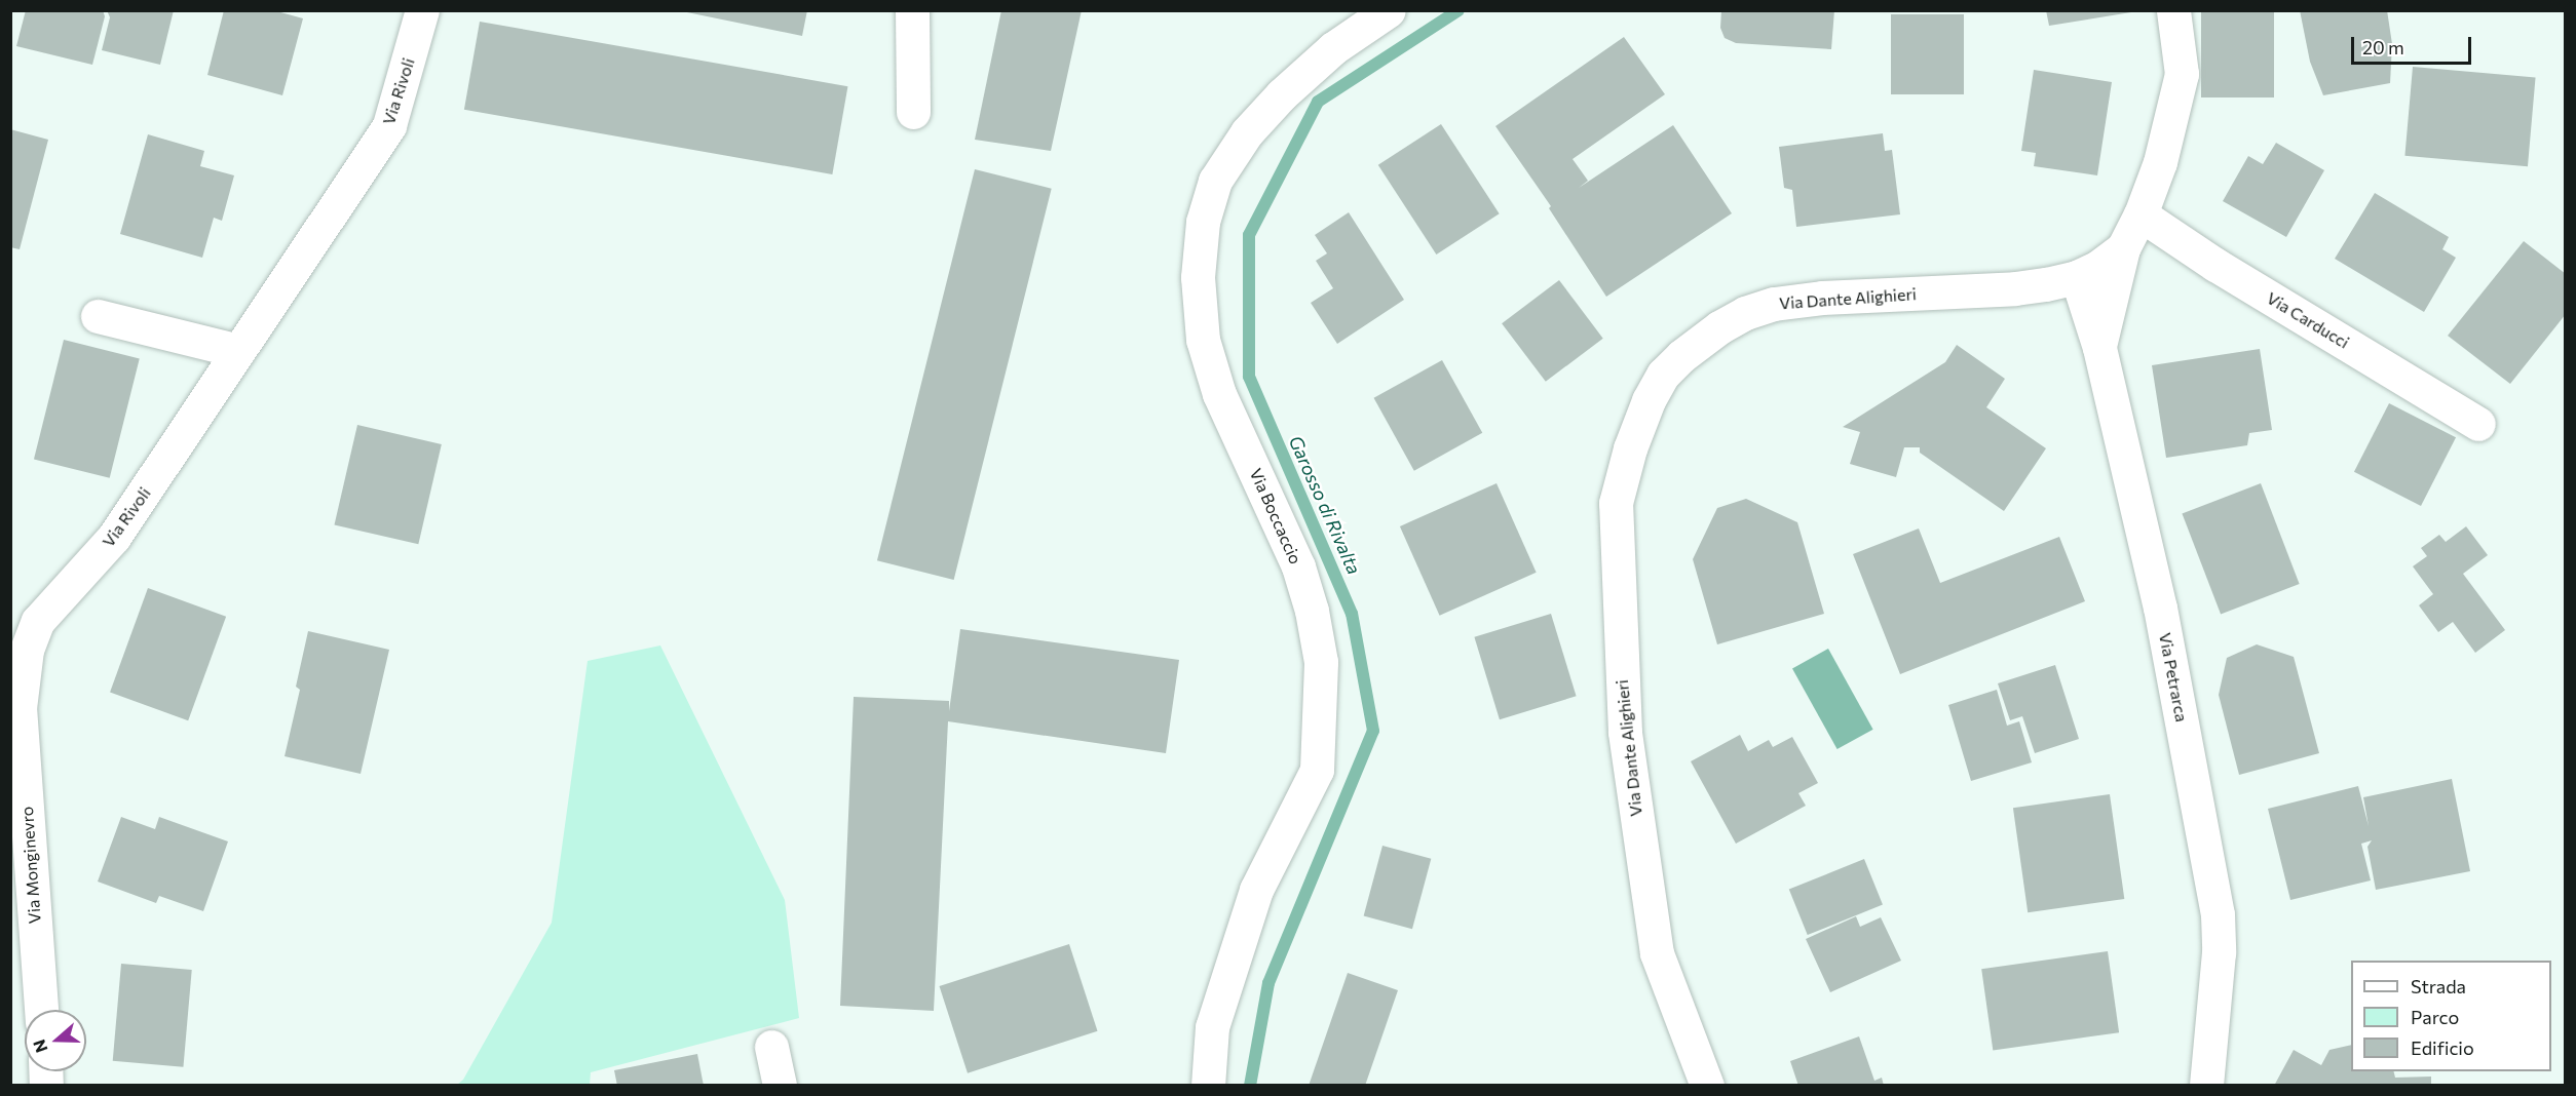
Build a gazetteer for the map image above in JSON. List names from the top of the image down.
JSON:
{
  "streets": {
    "street": [
      "Via Rivoli",
      "Via Dante Alighieri",
      "Via Carducci",
      "Via Boccaccio",
      "Via Petrarca",
      "Via Monginevro"
    ]
  },
  "crossings": [
    ["Via Rivoli", "Via Monginevro"],
    ["Via Dante Alighieri", "Via Carducci"],
    ["Via Dante Alighieri", "Via Petrarca"]
  ],
  "water": ["Garosso di Rivalta"],
  "legend": ["Strada", "Parco", "Edificio"],
  "scale_bar": "20 m",
  "north": "left"
}
